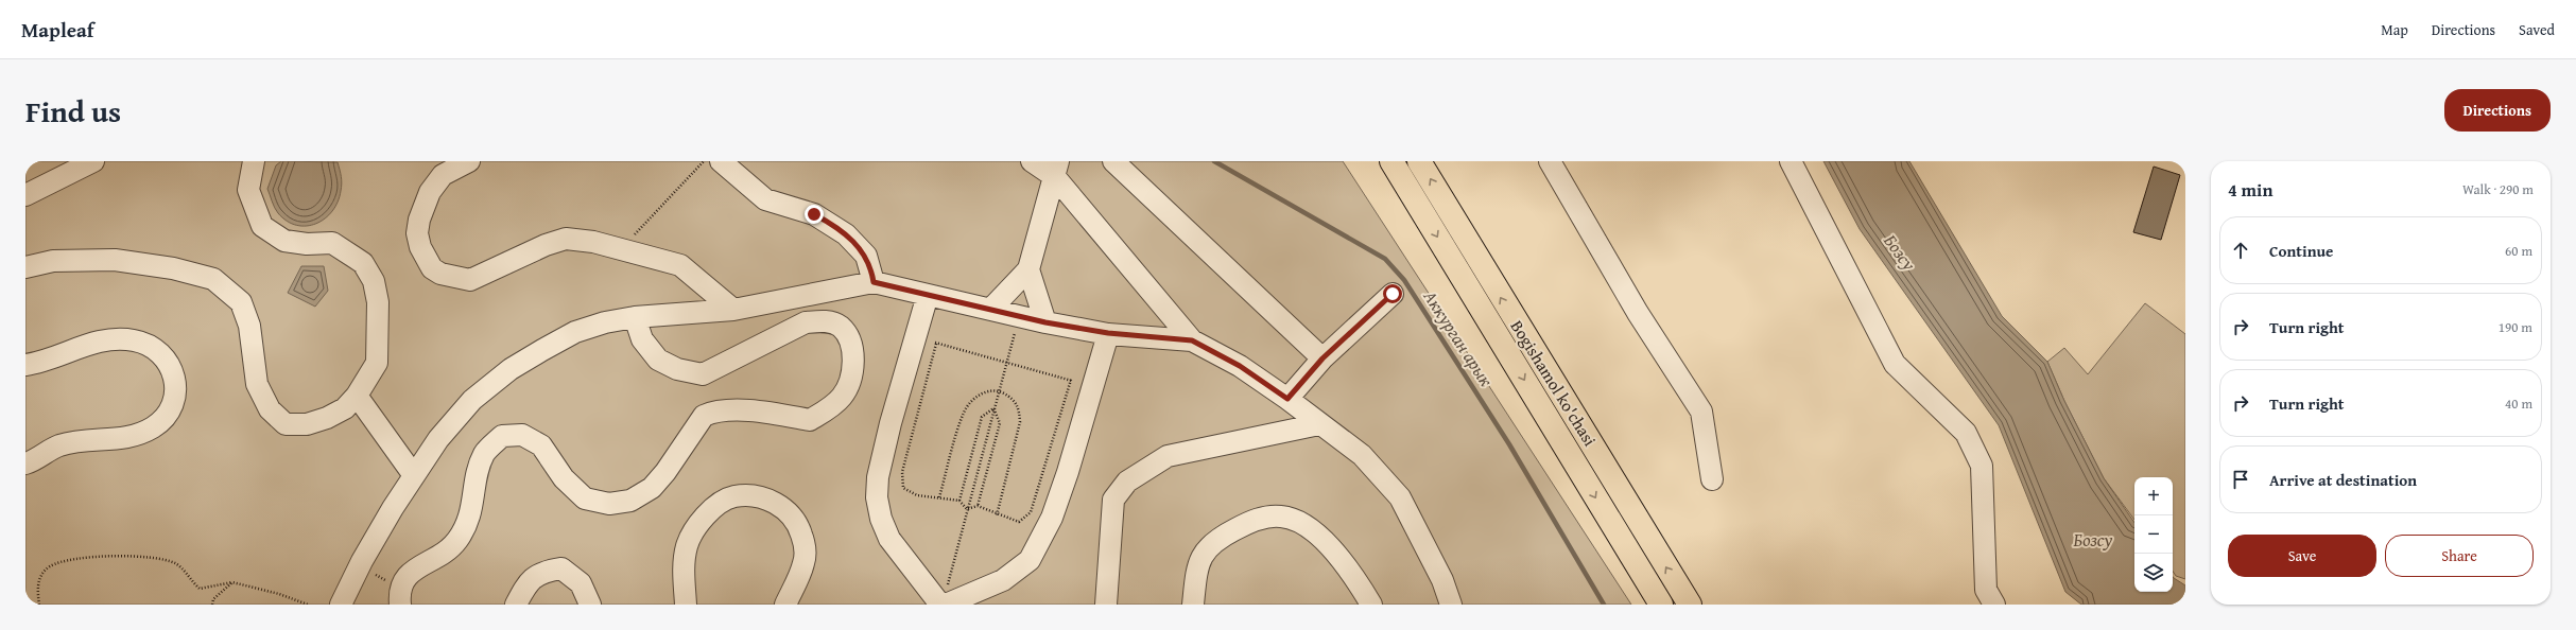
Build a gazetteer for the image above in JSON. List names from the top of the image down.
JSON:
{
  "streets": {
    "main road": ["Bogishamol ko'chasi"]
  },
  "water": ["Бозсу", "Аккурган арык"],
  "page": {
    "header": "Mapleaf",
    "nav": ["Map", "Directions", "Saved"],
    "title": "Find us",
    "buttons": [
      "Directions",
      ["Save", "Share"]
    ],
    "heading": ["4 min", "Walk · 290 m"],
    "list": [
      ["Continue", "60 m"],
      ["Turn right", "190 m"],
      ["Turn right", "40 m"],
      "Arrive at destination"
    ],
    "map_buttons": ["+", "−"]
  }
}
